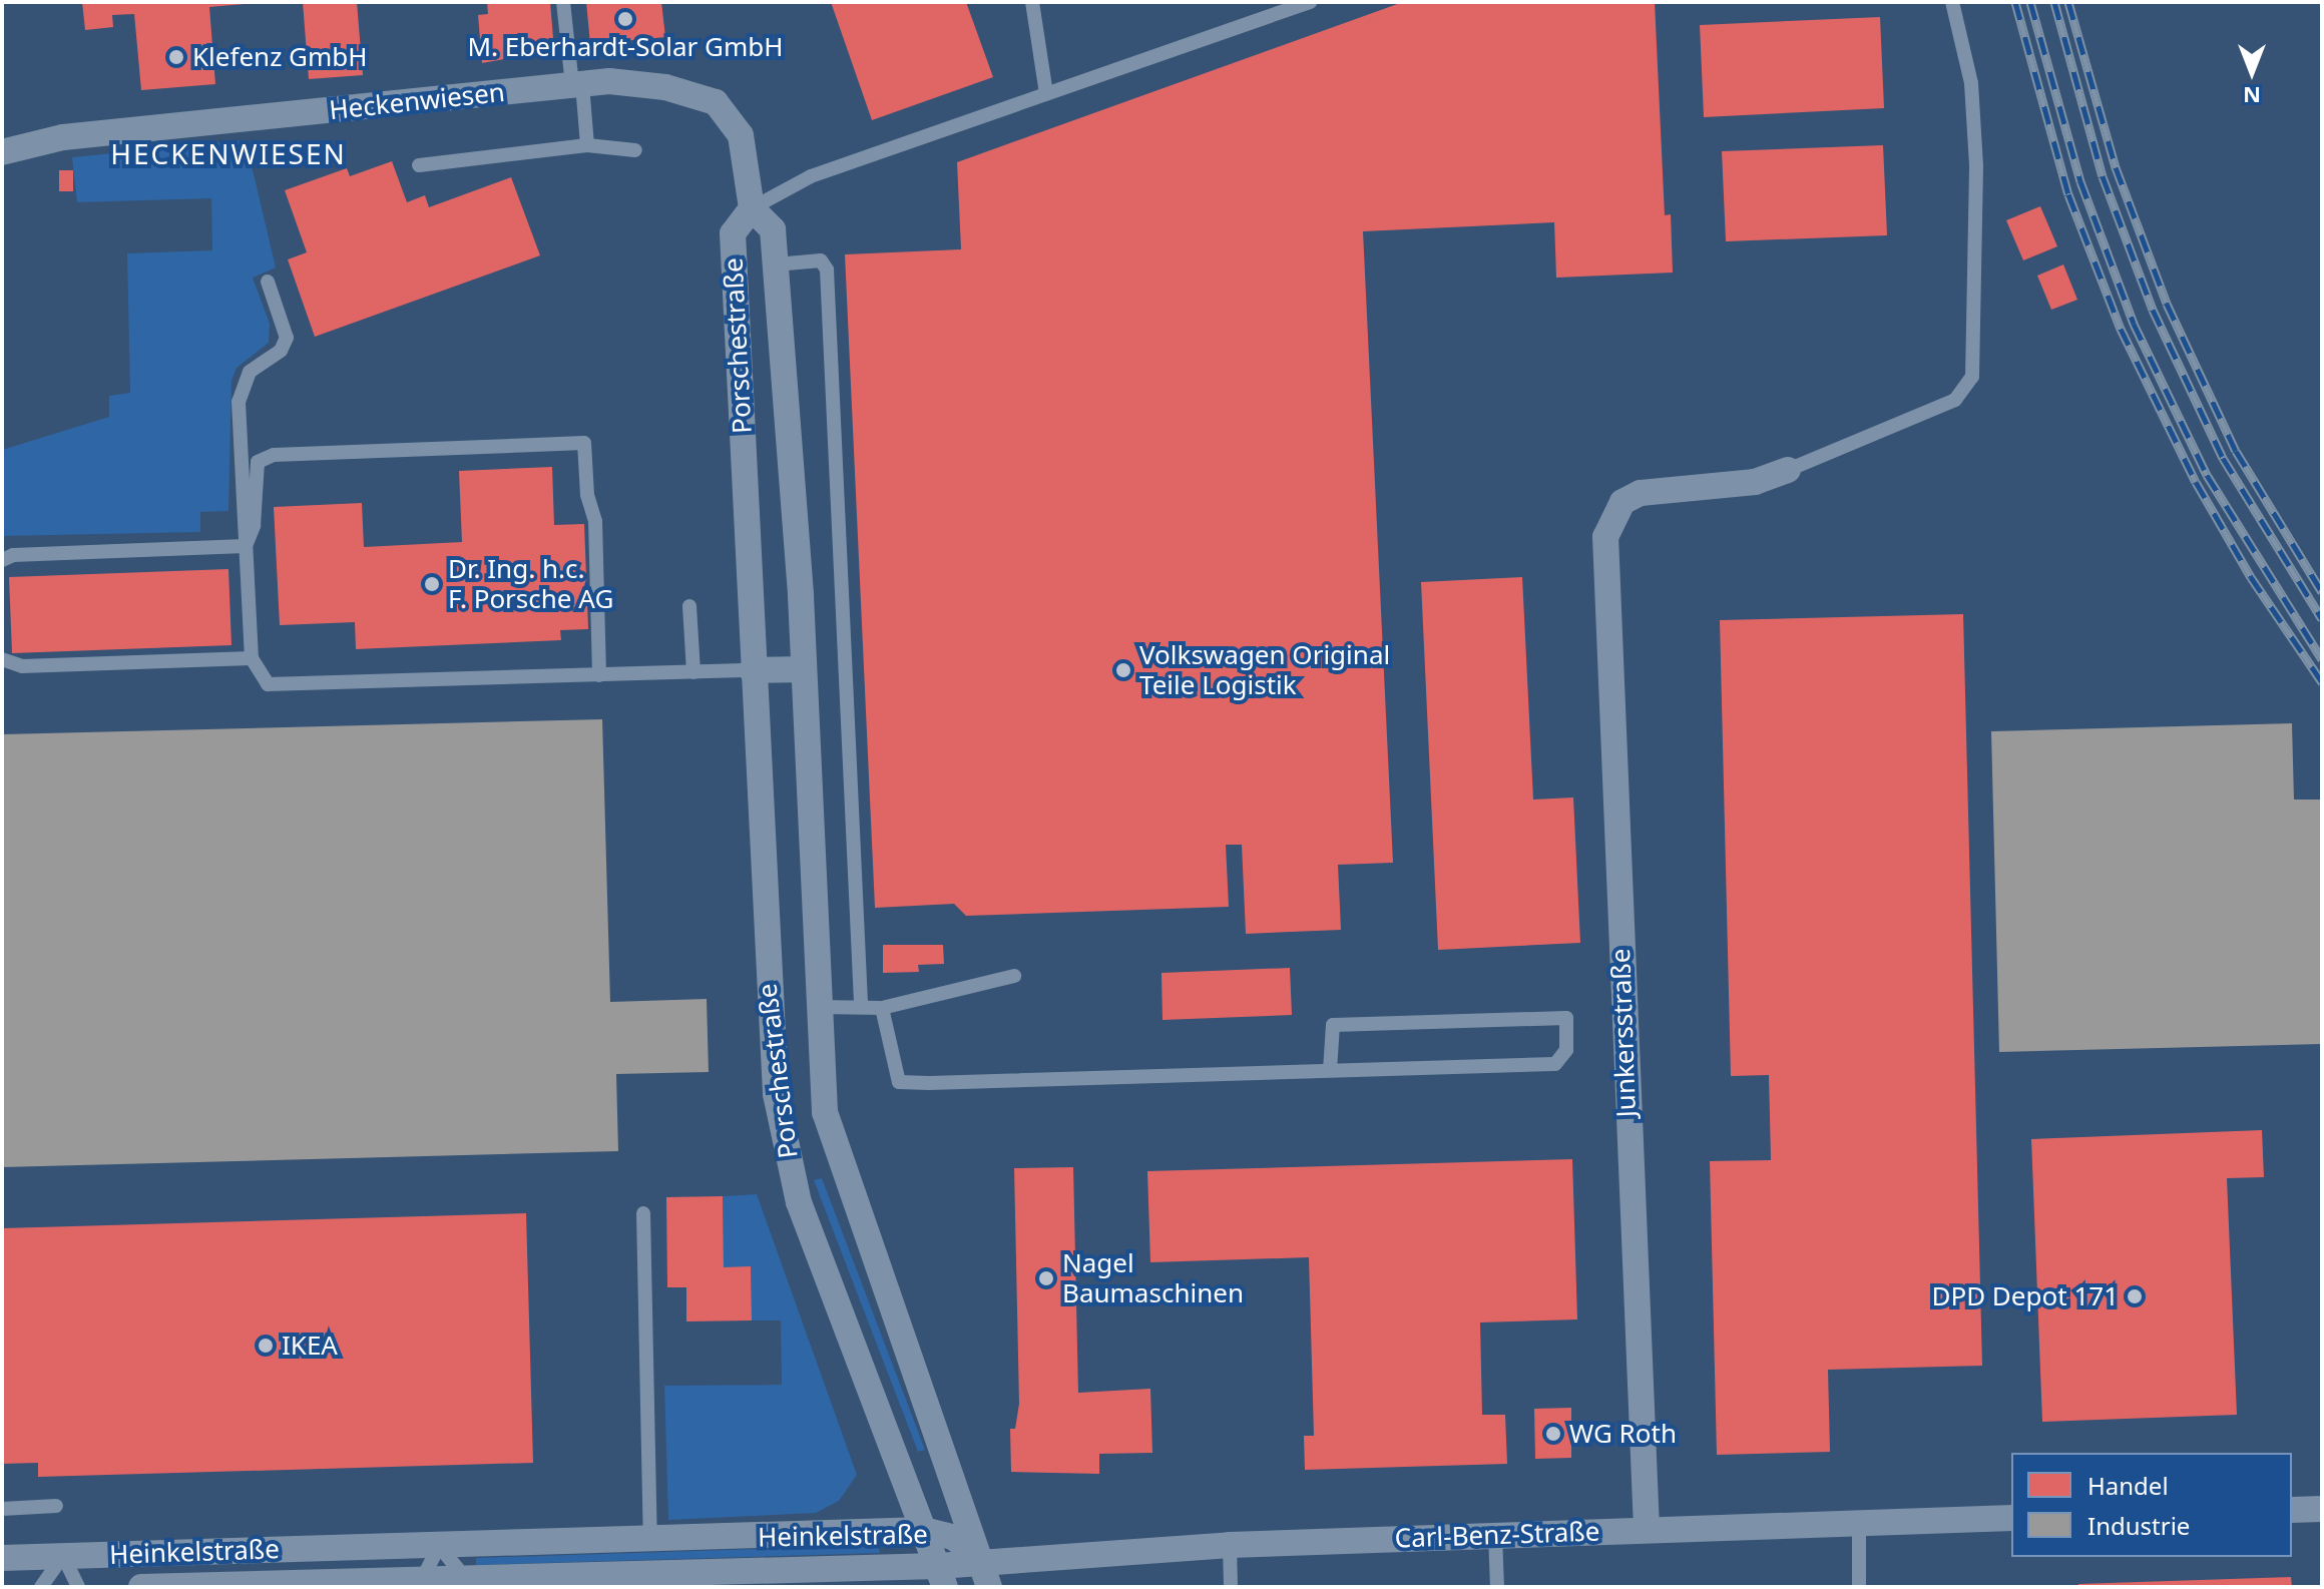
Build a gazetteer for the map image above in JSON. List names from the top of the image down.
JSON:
{
  "streets": {
    "street": [
      "Heckenwiesen",
      "Porschestraße",
      "Junkersstraße",
      "Carl-Benz-Straße",
      "Heinkelstraße"
    ]
  },
  "crossings": [
    ["Heckenwiesen", "Porschestraße"],
    ["Porschestraße", "Carl-Benz-Straße"],
    ["Porschestraße", "Heinkelstraße"],
    ["Junkersstraße", "Carl-Benz-Straße"],
    ["Carl-Benz-Straße", "Heinkelstraße"]
  ],
  "districts": ["HECKENWIESEN"],
  "places": [
    "M. Eberhardt-Solar GmbH",
    "Klefenz GmbH",
    "Dr. Ing. h.c. F. Porsche AG",
    "Volkswagen Original Teile Logistik",
    "Nagel Baumaschinen",
    "DPD Depot 171",
    "IKEA",
    "WG Roth"
  ],
  "legend": ["Handel", "Industrie"],
  "north": "bottom"
}
